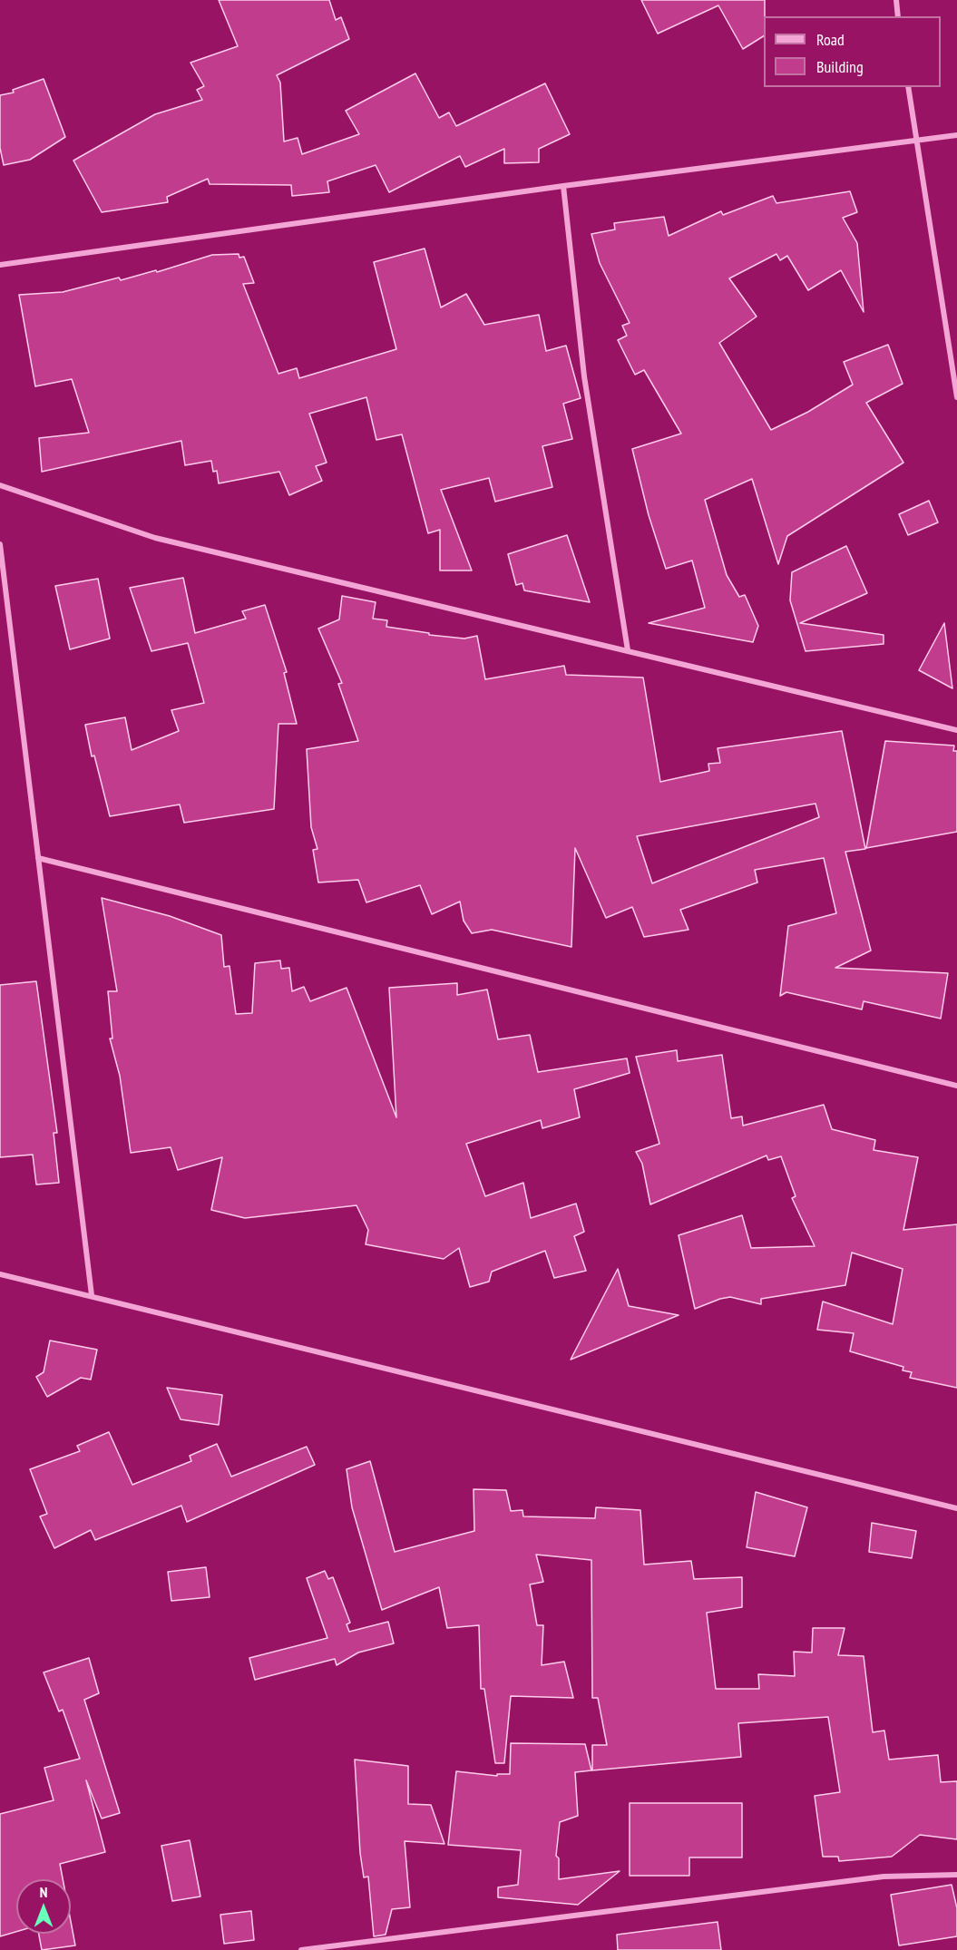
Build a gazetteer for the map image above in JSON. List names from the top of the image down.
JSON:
{
  "legend": ["Road", "Building"],
  "north": "top"
}
